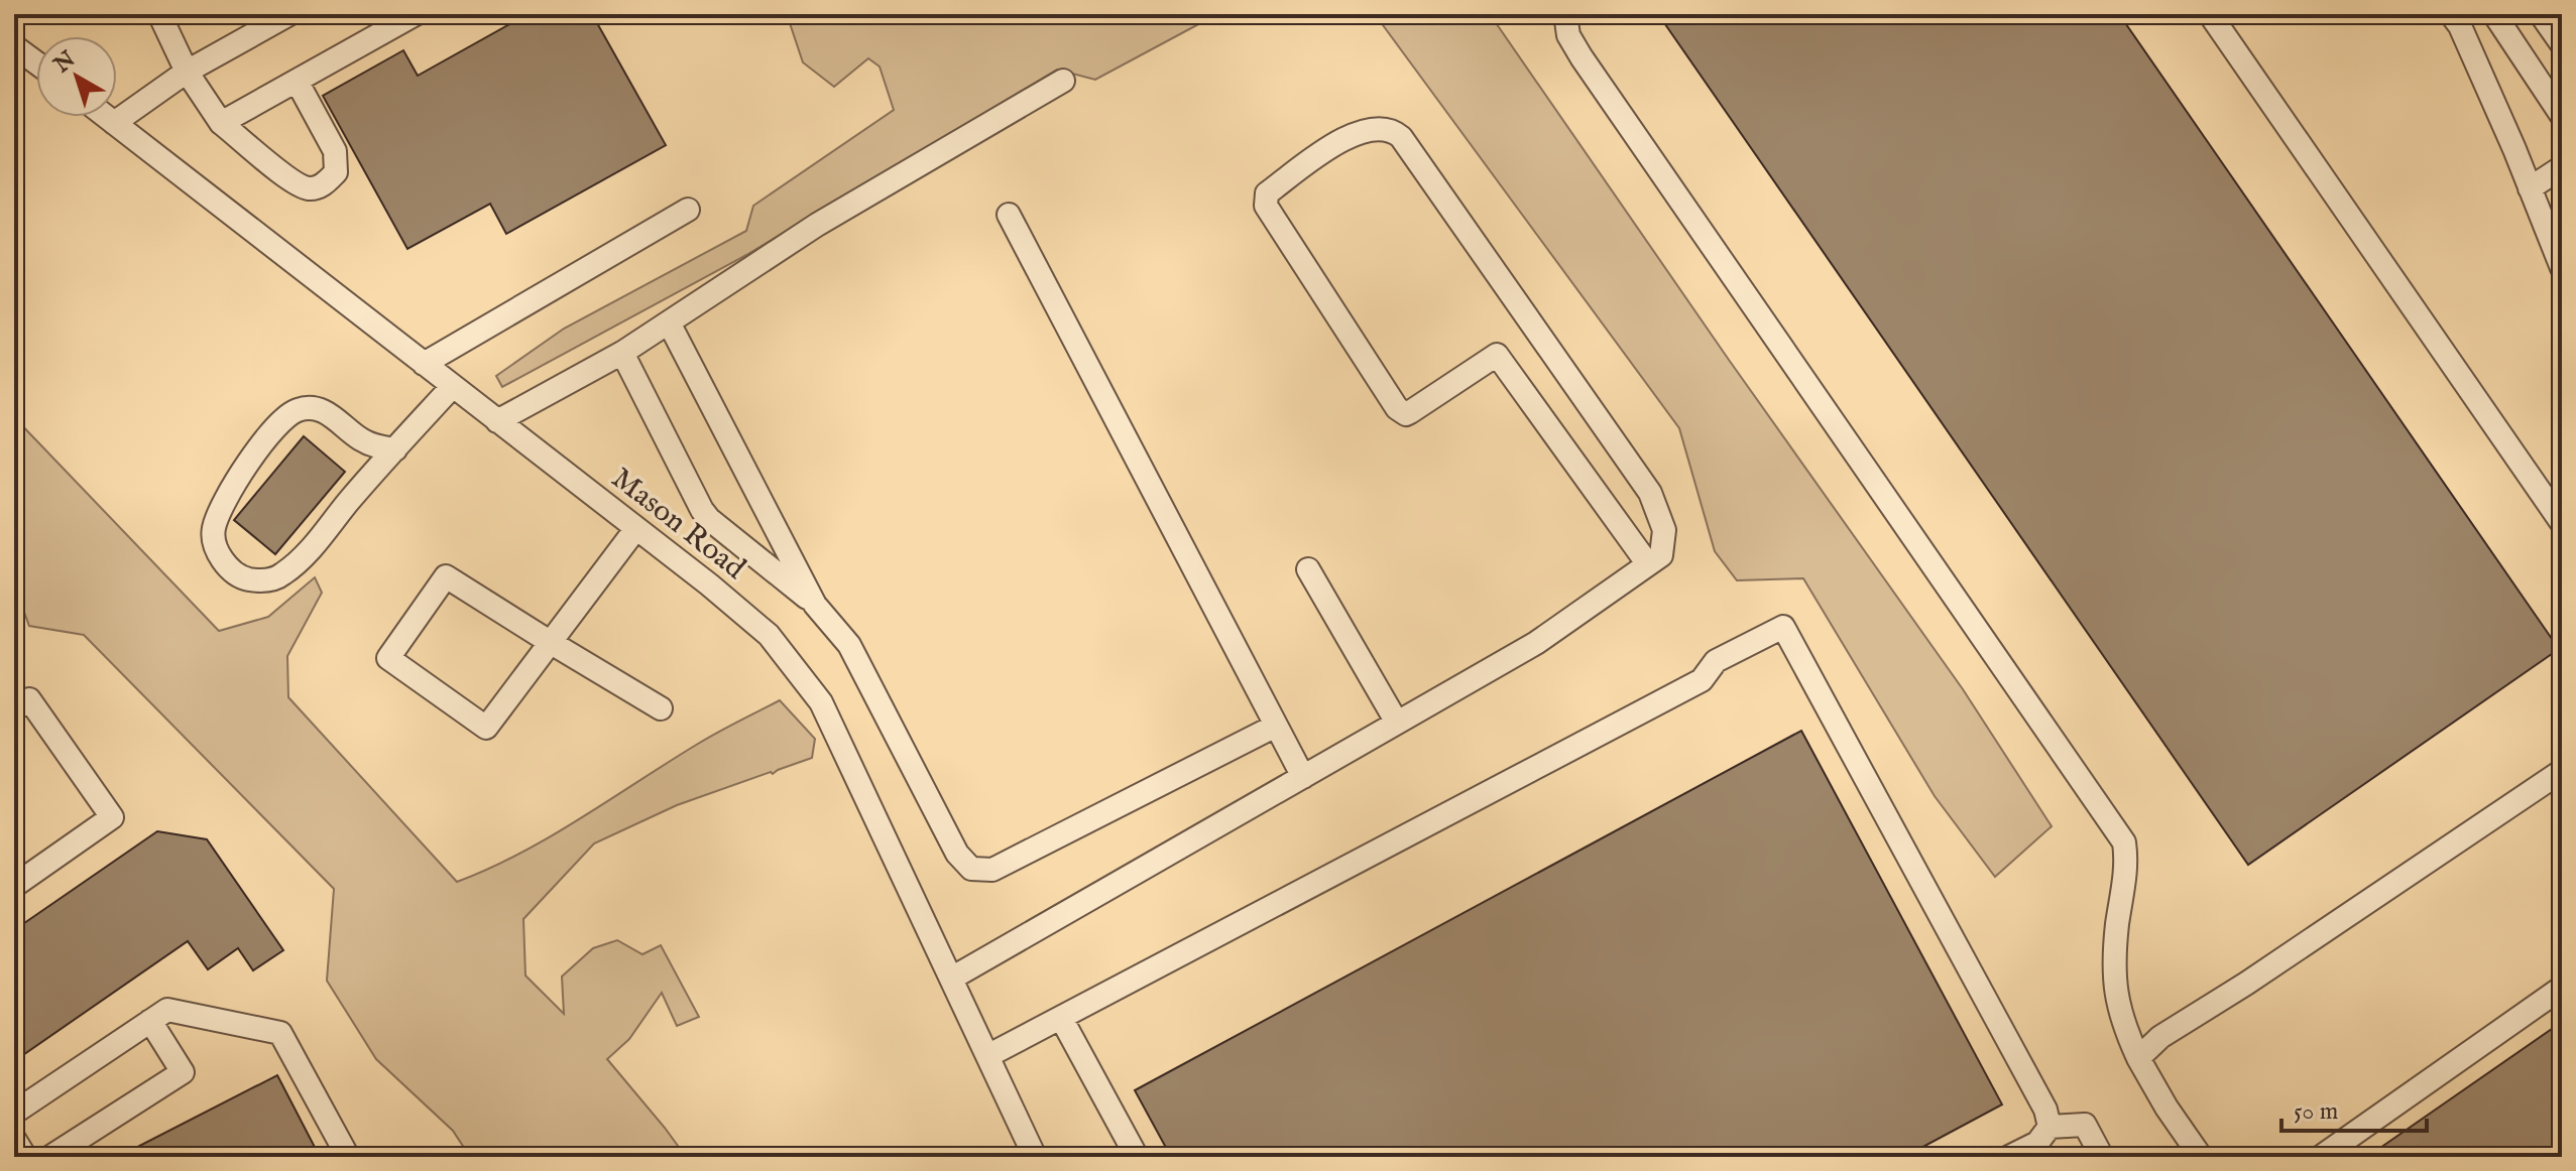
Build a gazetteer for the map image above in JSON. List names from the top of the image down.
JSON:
{
  "streets": {
    "street": ["Mason Road"]
  },
  "scale_bar": "50 m",
  "north": "top left"
}
